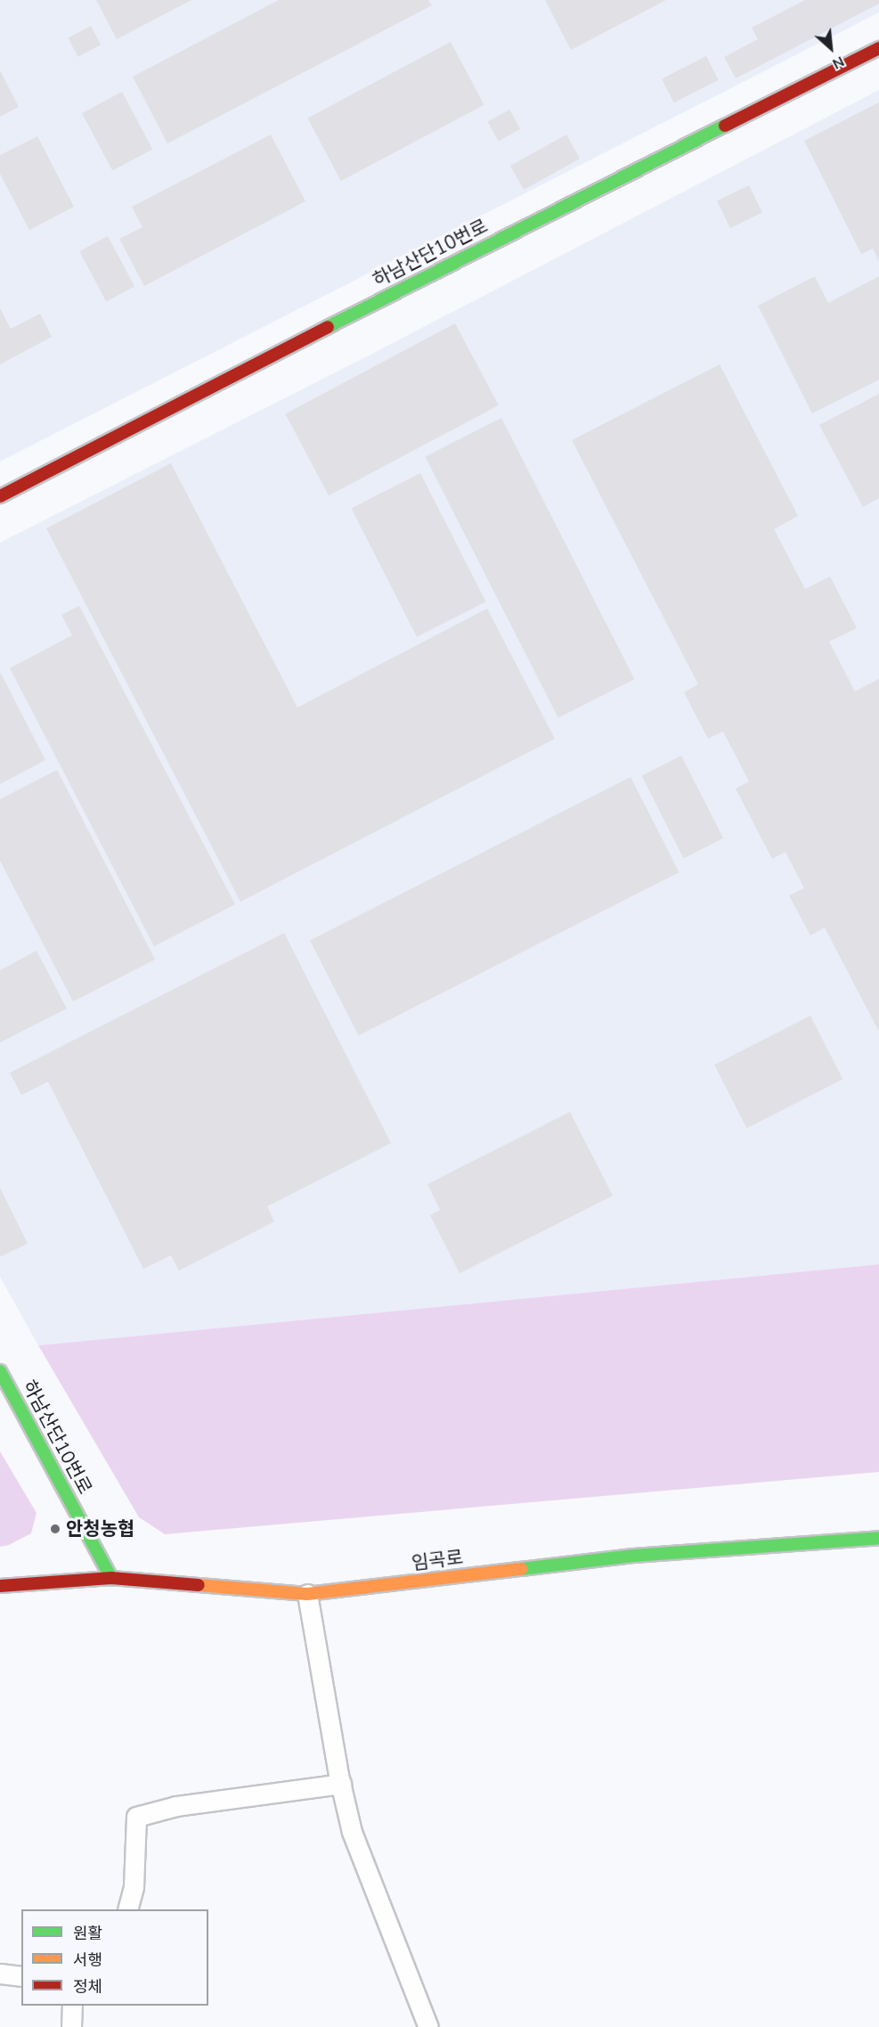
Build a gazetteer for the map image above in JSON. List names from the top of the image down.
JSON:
{
  "streets": {
    "street": ["하남산단10번로", "임곡로"]
  },
  "crossings": [
    ["하남산단10번로", "임곡로"]
  ],
  "places": ["안청농협"],
  "legend": ["원활", "서행", "정체"],
  "north": "bottom right"
}
